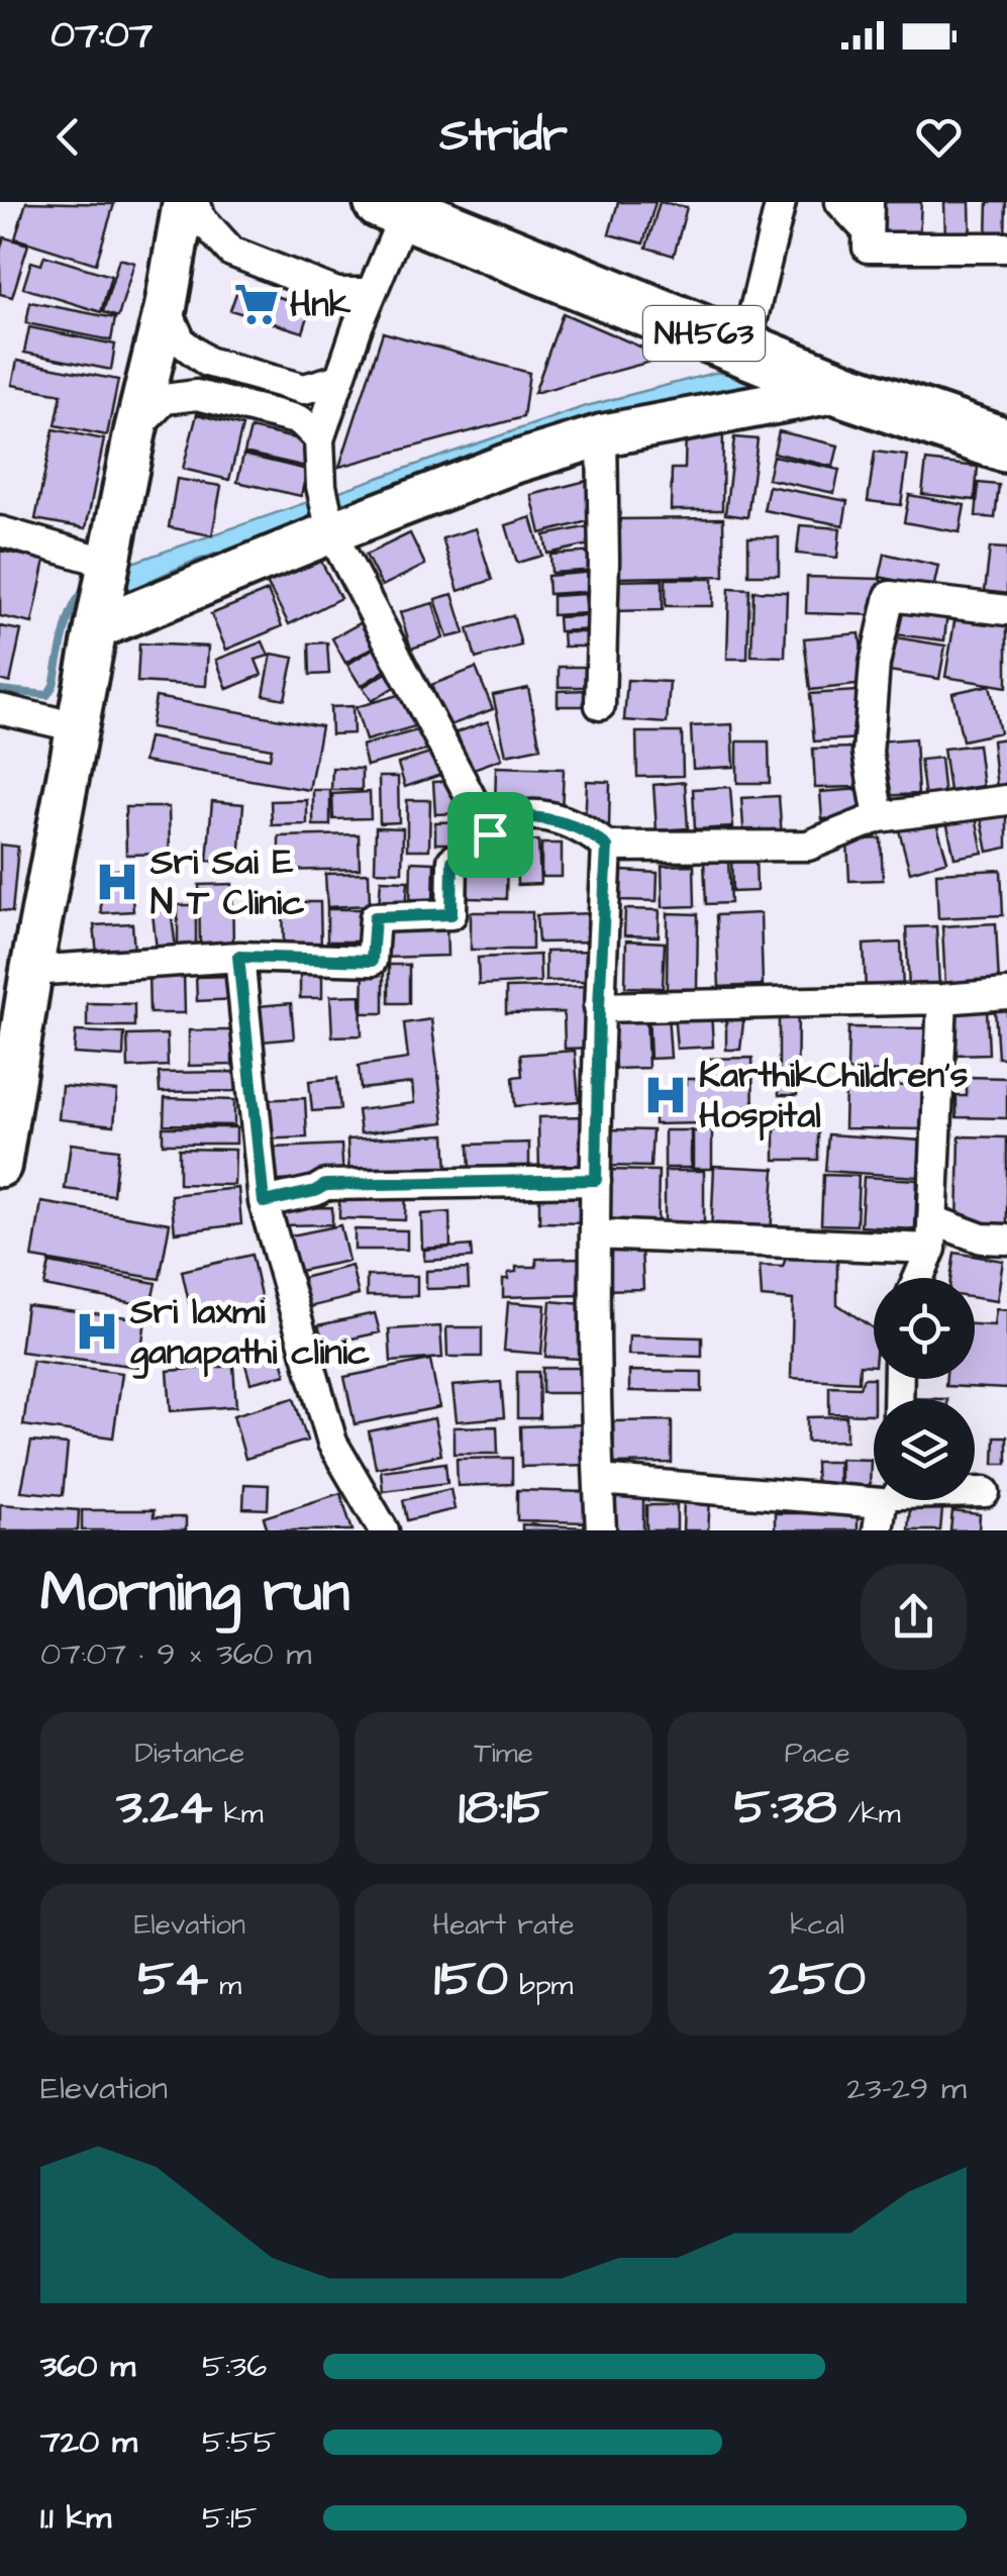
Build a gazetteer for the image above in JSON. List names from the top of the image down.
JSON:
{
  "streets": {
    "highway": ["NH563"]
  },
  "places": {
    "supermarket": ["Hnk"],
    "hospital": ["Sri Sai E N T Clinic", "KarthikChildren's Hospital", "Sri laxmi ganapathi clinic"]
  },
  "page": {
    "status": "07:07",
    "header": "Stridr",
    "heading": ["Morning run", "07:07 · 9 × 360 m"],
    "stats": [
      ["Distance", "3.24 km"],
      ["Time", "18:15"],
      ["Pace", "5:38 /km"],
      ["Elevation", "54 m"],
      ["Heart rate", "150 bpm"],
      ["kcal", "250"]
    ],
    "chart": ["Elevation", "23–29 m"],
    "list": [
      {
        "name": "360 m",
        "note": "5:36"
      },
      {
        "name": "720 m",
        "note": "5:55"
      },
      {
        "name": "1.1 km",
        "note": "5:15"
      }
    ]
  }
}
